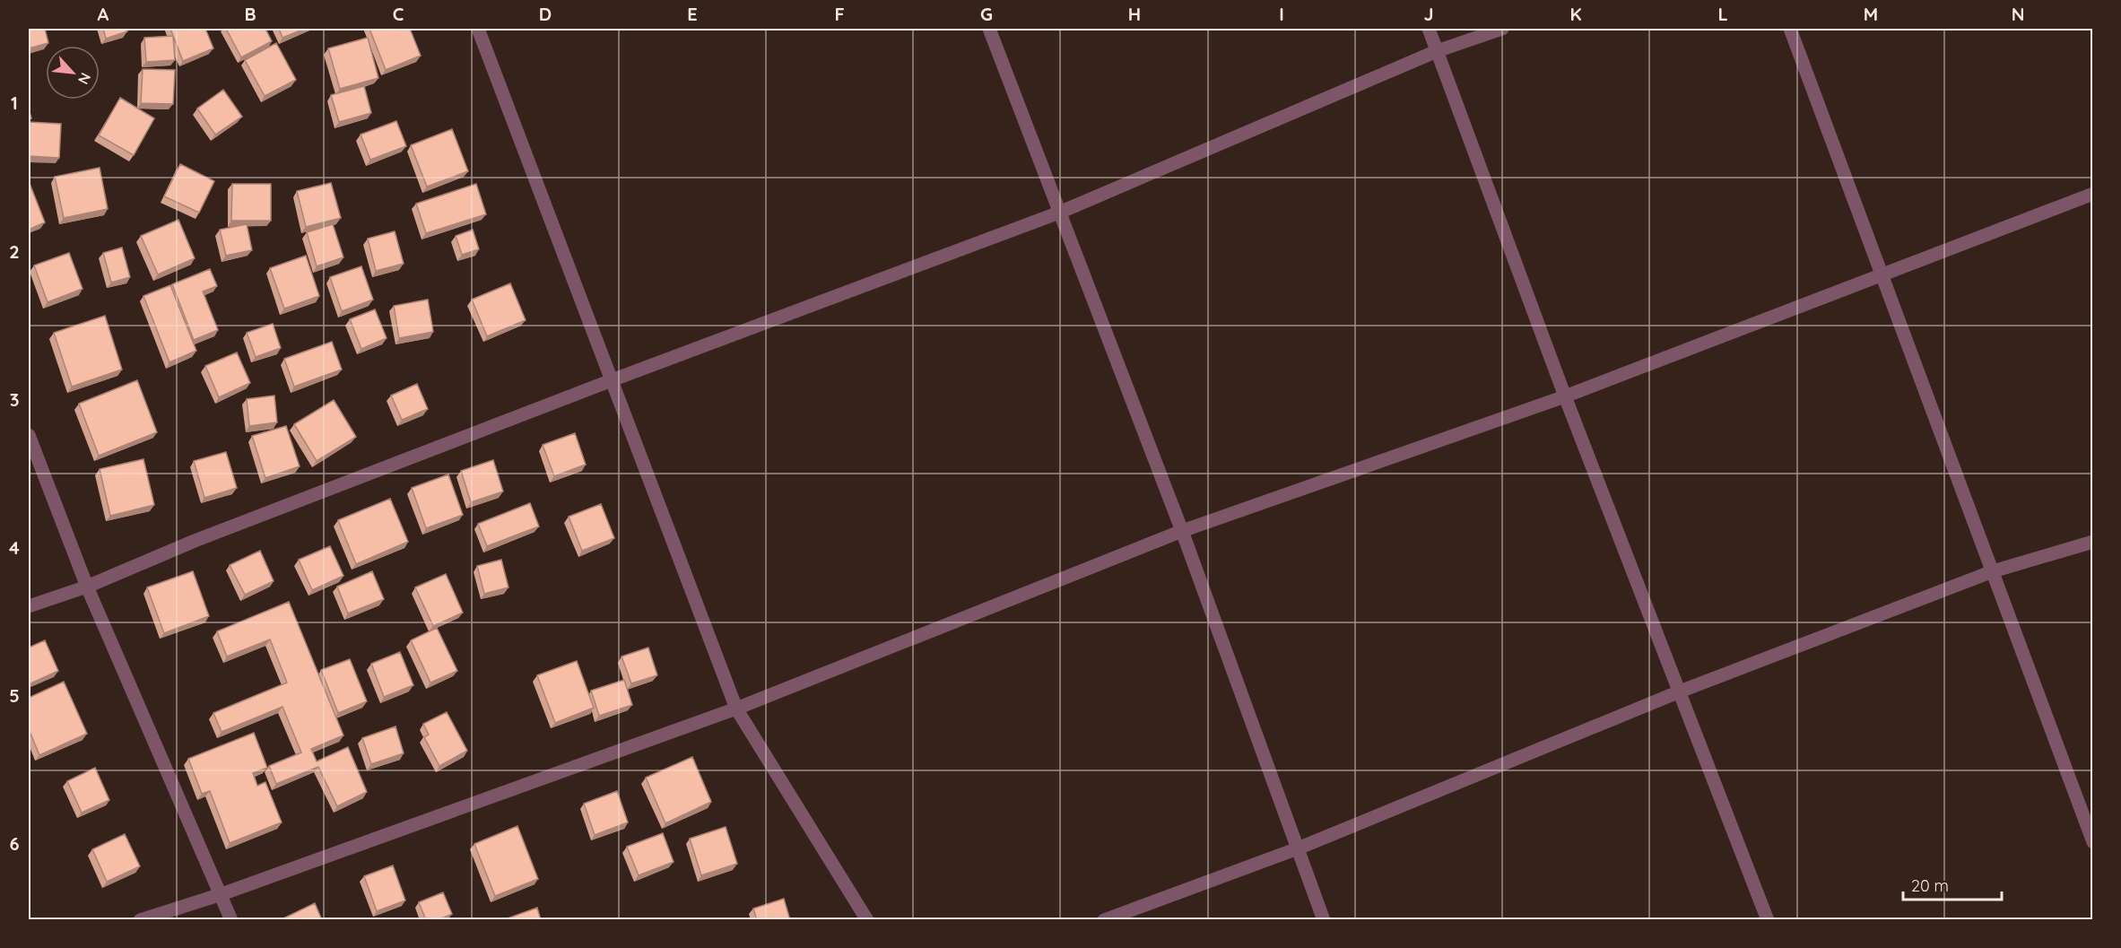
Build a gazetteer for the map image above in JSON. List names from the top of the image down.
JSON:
{
  "scale_bar": "20 m",
  "north": "bottom right",
  "grid": {
    "columns": [
      "A",
      "B",
      "C",
      "D",
      "E",
      "F",
      "G",
      "H",
      "I",
      "J",
      "K",
      "L",
      "M",
      "N"
    ],
    "rows": [
      "1",
      "2",
      "3",
      "4",
      "5",
      "6"
    ]
  }
}
